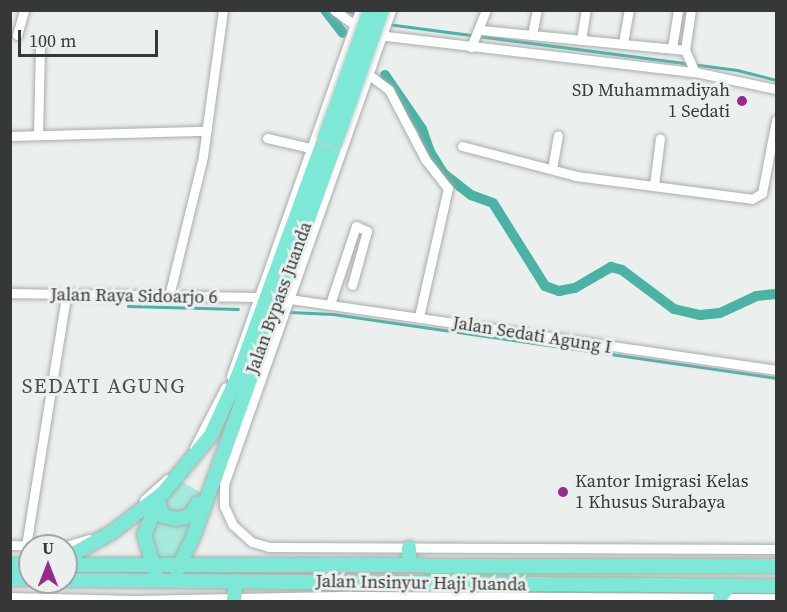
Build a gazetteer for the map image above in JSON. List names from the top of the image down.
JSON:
{
  "streets": {
    "highway": ["Jalan Bypass Juanda", "Jalan Insinyur Haji Juanda"],
    "street": ["Jalan Raya Sidoarjo 6", "Jalan Sedati Agung I"]
  },
  "crossings": [
    ["Jalan Raya Sidoarjo 6", "Jalan Bypass Juanda"],
    ["Jalan Raya Sidoarjo 6", "Jalan Sedati Agung I"],
    ["Jalan Raya Sidoarjo 6", "Jalan Insinyur Haji Juanda"],
    ["Jalan Bypass Juanda", "Jalan Sedati Agung I"],
    ["Jalan Bypass Juanda", "Jalan Insinyur Haji Juanda"],
    ["Jalan Sedati Agung I", "Jalan Insinyur Haji Juanda"]
  ],
  "districts": ["SEDATI AGUNG"],
  "places": ["SD Muhammadiyah 1 Sedati", "Kantor Imigrasi Kelas 1 Khusus Surabaya"],
  "scale_bar": "100 m",
  "north": "top"
}
